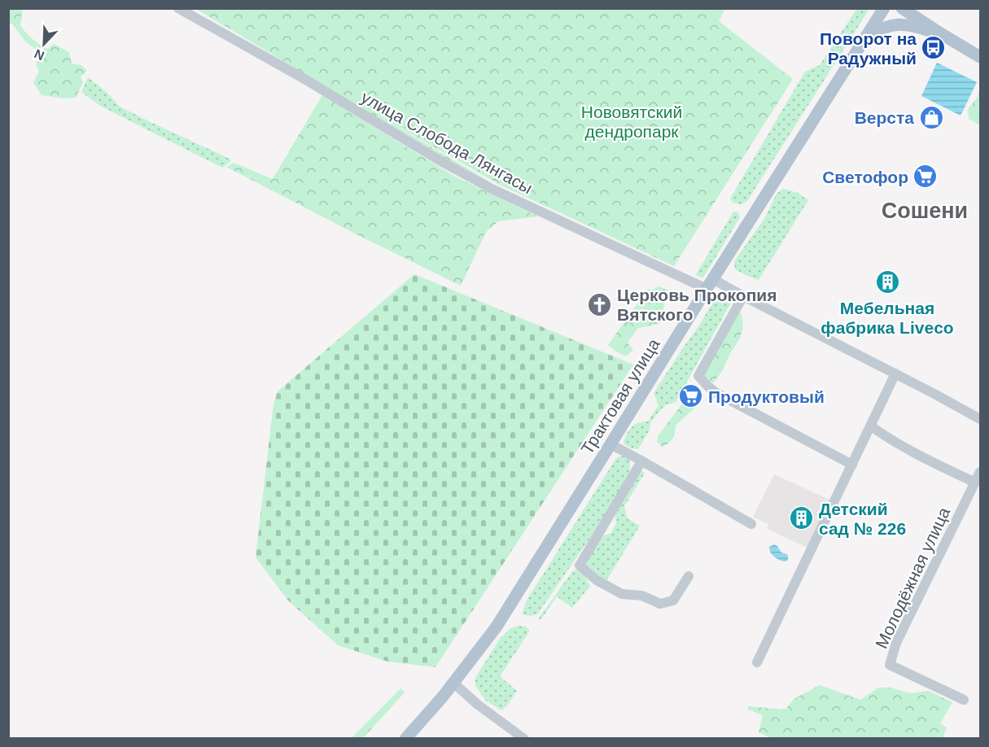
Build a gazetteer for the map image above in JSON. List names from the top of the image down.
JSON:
{
  "streets": {
    "main road": ["Трактовая улица"],
    "street": ["улица Слобода Лянгасы", "Молодёжная улица"]
  },
  "crossings": [
    ["улица Слобода Лянгасы", "Трактовая улица"]
  ],
  "districts": ["Сошени"],
  "parks": ["Нововятский дендропарк"],
  "places": {
    "bus stop": ["Поворот на Радужный"],
    "shop": ["Верста"],
    "supermarket": ["Светофор", "Продуктовый"],
    "building": ["Мебельная фабрика Liveco", "Детский сад № 226"],
    "church": ["Церковь Прокопия Вятского"]
  },
  "north": "bottom left"
}
